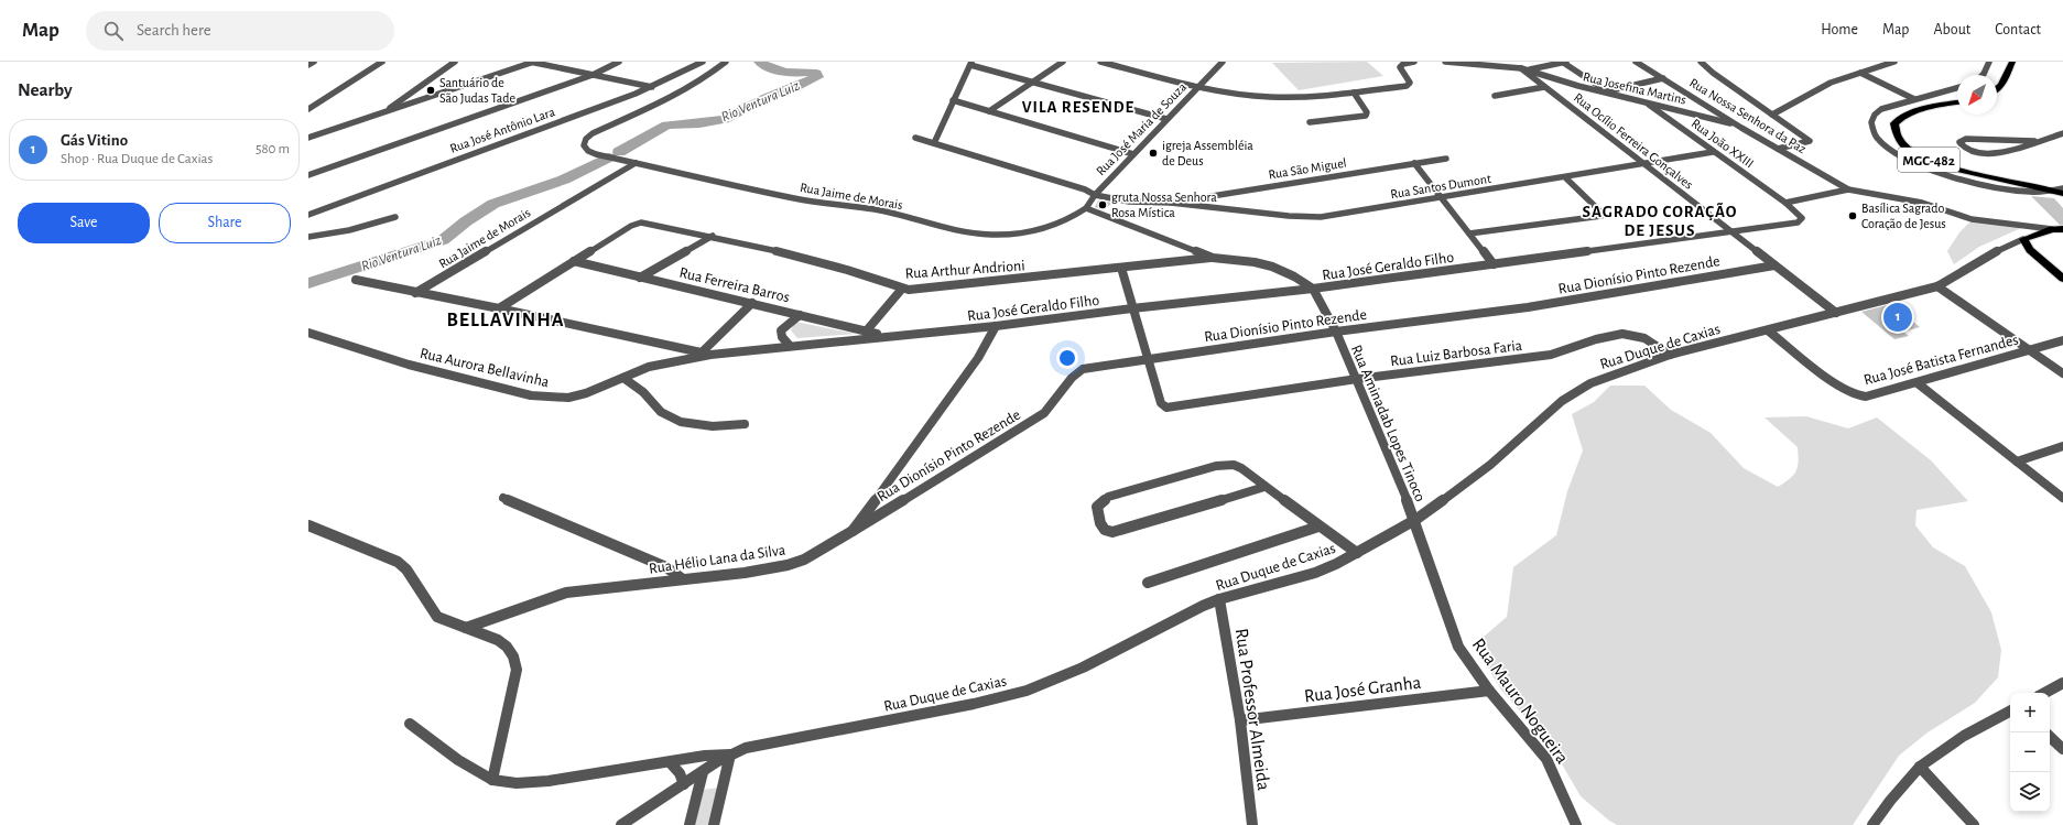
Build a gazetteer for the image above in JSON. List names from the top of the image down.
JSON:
{
  "streets": {
    "highway": ["MGC-482", "Rua Duque de Caxias"],
    "street": [
      "Rua Josefina Martins",
      "Rua Nossa Senhora da Paz",
      "Rua José Maria de Souza",
      "Rua José Antônio Lara",
      "Rua Ocílio Ferreira Gonçalves",
      "Rua João XXIII",
      "Rua São Miguel",
      "Rua Santos Dumont",
      "Rua Jaime de Morais",
      "Rua José Geraldo Filho",
      "Rua Arthur Andrioni",
      "Rua Dionísio Pinto Rezende",
      "Rua Ferreira Barros",
      "Rua Luiz Barbosa Faria",
      "Rua José Batista Fernandes",
      "Rua Aurora Bellavinha",
      "Rua Aminadab Lopes Tinoco",
      "Rua Hélio Lana da Silva",
      "Rua José Granha",
      "Rua Mauro Nogueira",
      "Rua Professor Almeida"
    ]
  },
  "crossings": [
    ["Rua Josefina Martins", "Rua Nossa Senhora da Paz"],
    ["Rua Josefina Martins", "Rua Ocílio Ferreira Gonçalves"],
    ["Rua Josefina Martins", "Rua João XXIII"],
    ["Rua José Maria de Souza", "Rua São Miguel"],
    ["Rua Ocílio Ferreira Gonçalves", "Rua Santos Dumont"],
    ["Rua Ocílio Ferreira Gonçalves", "Rua José Geraldo Filho"],
    ["Rua Ocílio Ferreira Gonçalves", "Rua Dionísio Pinto Rezende"],
    ["Rua Ocílio Ferreira Gonçalves", "Rua Duque de Caxias"],
    ["Rua João XXIII", "Rua Santos Dumont"],
    ["Rua João XXIII", "Rua José Geraldo Filho"],
    ["Rua São Miguel", "Rua Santos Dumont"],
    ["Rua Jaime de Morais", "Rua Aminadab Lopes Tinoco"],
    ["Rua José Geraldo Filho", "Rua Ferreira Barros"],
    ["Rua José Geraldo Filho", "Rua Aurora Bellavinha"],
    ["Rua José Geraldo Filho", "Rua Aminadab Lopes Tinoco"],
    ["Rua José Geraldo Filho", "Rua Hélio Lana da Silva"],
    ["Rua Arthur Andrioni", "Rua Ferreira Barros"],
    ["Rua Arthur Andrioni", "Rua Aminadab Lopes Tinoco"],
    ["Rua Dionísio Pinto Rezende", "Rua Luiz Barbosa Faria"],
    ["Rua Dionísio Pinto Rezende", "Rua Aminadab Lopes Tinoco"],
    ["Rua Dionísio Pinto Rezende", "Rua Hélio Lana da Silva"],
    ["Rua Ferreira Barros", "Rua Aurora Bellavinha"],
    ["Rua Duque de Caxias", "Rua Luiz Barbosa Faria"],
    ["Rua Duque de Caxias", "Rua José Batista Fernandes"],
    ["Rua Duque de Caxias", "Rua Aminadab Lopes Tinoco"],
    ["Rua Duque de Caxias", "Rua Mauro Nogueira"],
    ["Rua Duque de Caxias", "Rua Professor Almeida"],
    ["Rua Luiz Barbosa Faria", "Rua Aminadab Lopes Tinoco"],
    ["Rua Aminadab Lopes Tinoco", "Rua Mauro Nogueira"],
    ["Rua José Granha", "Rua Mauro Nogueira"],
    ["Rua José Granha", "Rua Professor Almeida"]
  ],
  "districts": ["VILA RESENDE", "SAGRADO CORAÇÃO DE JESUS", "BELLAVINHA"],
  "water": ["Rio Ventura Luiz"],
  "places": [
    "Santuário de São Judas Tade",
    "igreja Assembléia de Deus",
    "gruta Nossa Senhora Rosa Mística",
    "Basílica Sagrado Coração de Jesus"
  ],
  "north": "bottom left",
  "page": {
    "header": "Map",
    "search": "Search here",
    "nav": [
      "Home",
      "Map",
      "About",
      "Contact"
    ],
    "heading": "Nearby",
    "list": [
      {
        "mark": "1",
        "name": "Gás Vitino",
        "note": "Shop · Rua Duque de Caxias",
        "value": "580 m"
      }
    ],
    "buttons": ["Save", "Share"],
    "pins": "1",
    "map_buttons": ["+", "−"]
  }
}
